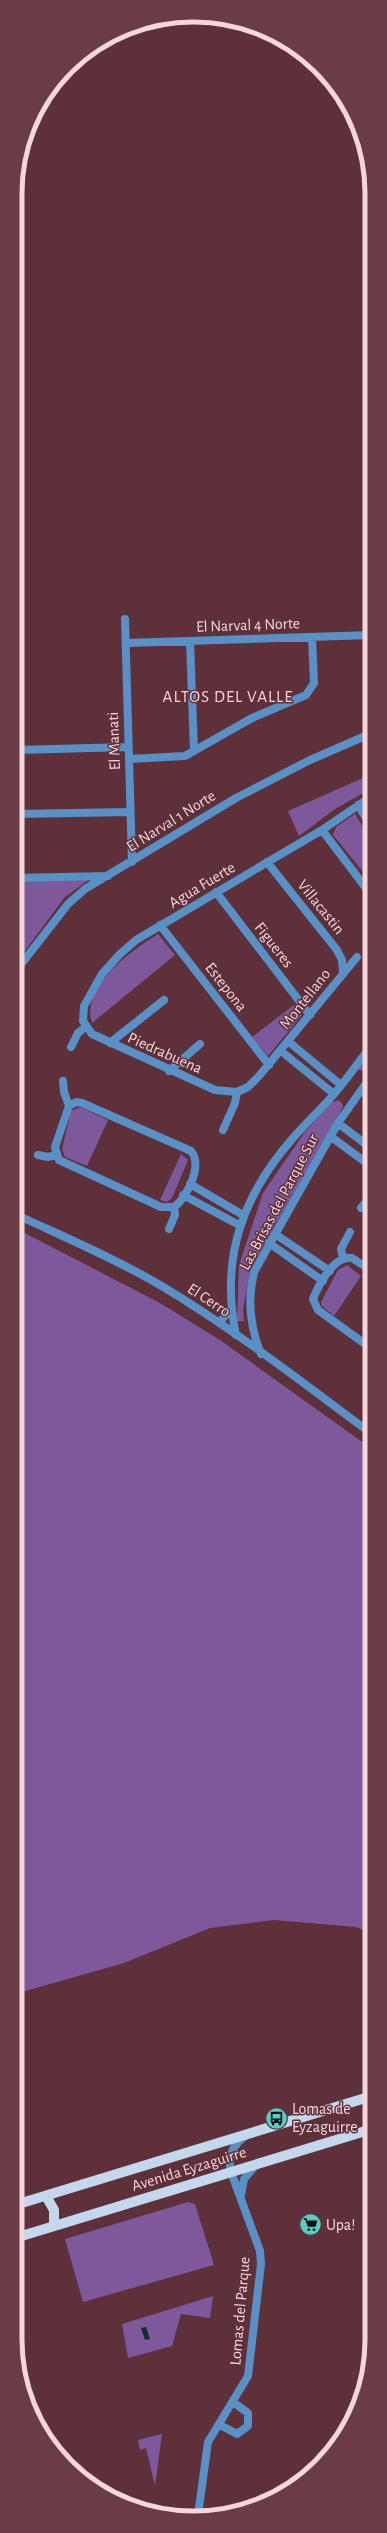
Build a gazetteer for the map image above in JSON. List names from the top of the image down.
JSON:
{
  "streets": {
    "main road": ["Avenida Eyzaguirre"],
    "street": [
      "El Narval 4 Norte",
      "El Manati",
      "El Narval 1 Norte",
      "Agua Fuerte",
      "Villacastin",
      "Figueres",
      "Estepona",
      "Montellano",
      "Piedrabuena",
      "Las Brisas del Parque Sur",
      "El Cerro",
      "Lomas del Parque"
    ]
  },
  "crossings": [
    ["El Narval 4 Norte", "El Manati"],
    ["El Manati", "El Narval 1 Norte"],
    ["Agua Fuerte", "Villacastin"],
    ["Agua Fuerte", "Figueres"],
    ["Agua Fuerte", "Estepona"],
    ["Agua Fuerte", "Piedrabuena"],
    ["Villacastin", "Montellano"],
    ["Figueres", "Montellano"],
    ["Estepona", "Montellano"],
    ["Montellano", "Piedrabuena"],
    ["Las Brisas del Parque Sur", "El Cerro"],
    ["Avenida Eyzaguirre", "Lomas del Parque"]
  ],
  "districts": ["ALTOS DEL VALLE"],
  "places": {
    "bus stop": ["Lomas de Eyzaguirre"],
    "supermarket": ["Upa!"]
  }
}
